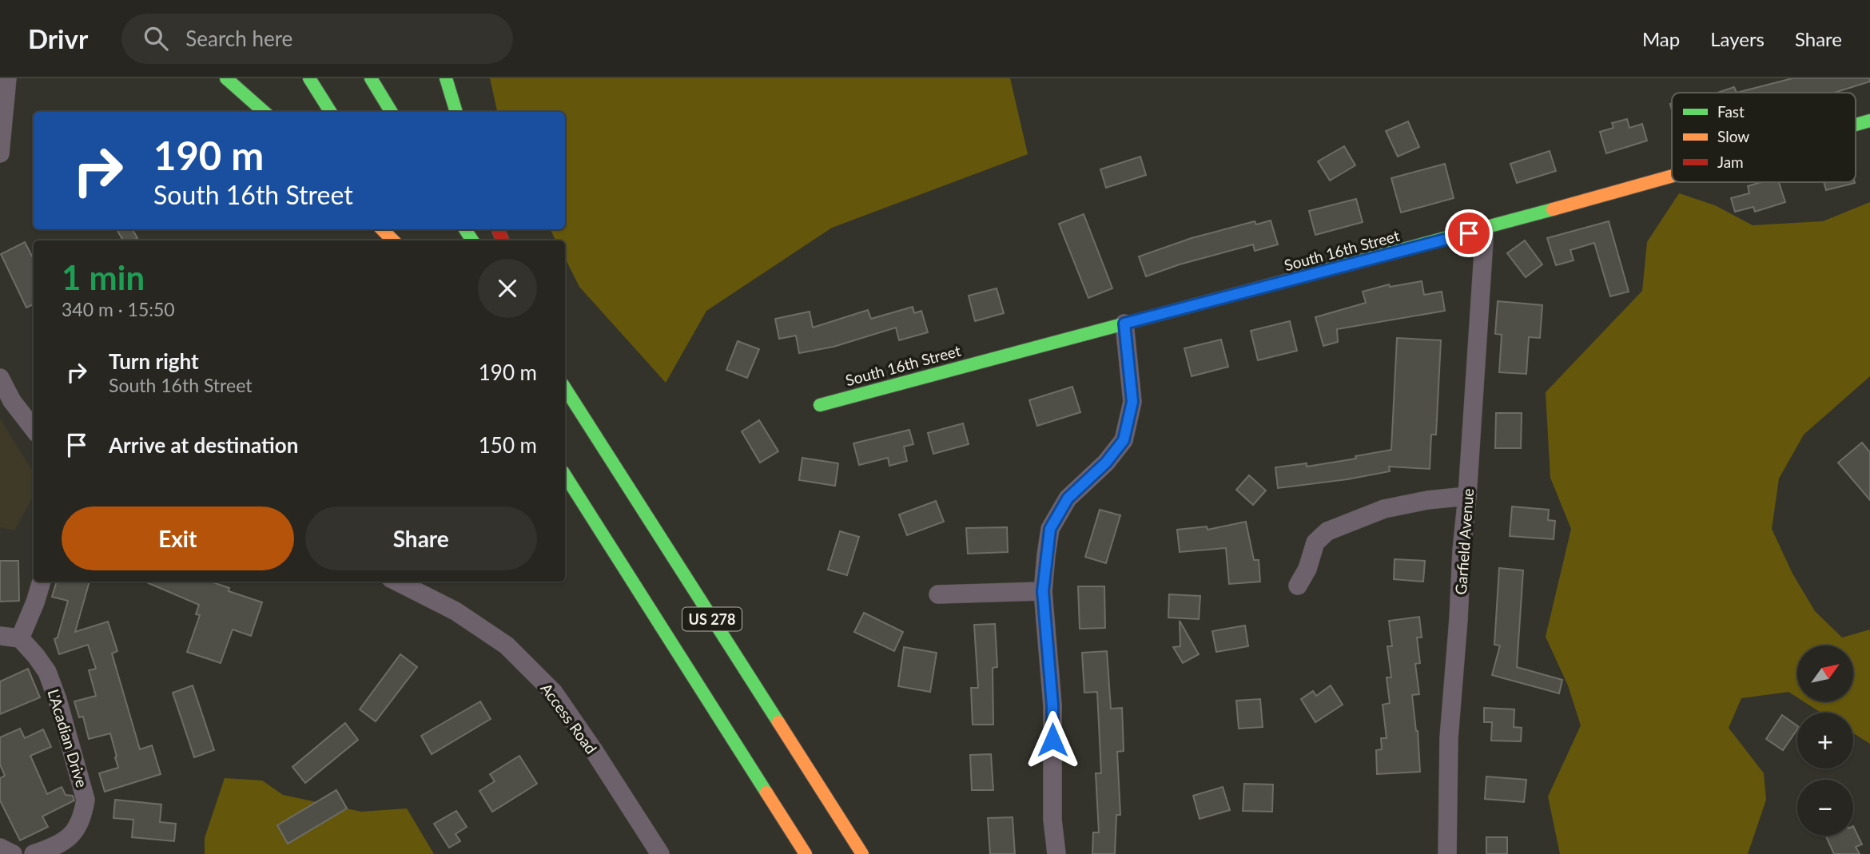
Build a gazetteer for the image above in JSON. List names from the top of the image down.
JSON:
{
  "streets": {
    "main road": ["South 16th Street", "US 278"],
    "street": ["Garfield Avenue", "Access Road", "L'Acadian Drive"]
  },
  "crossings": [
    ["South 16th Street", "Garfield Avenue"]
  ],
  "legend": ["Fast", "Slow", "Jam"],
  "north": "top right",
  "page": {
    "header": "Drivr",
    "search": "Search here",
    "nav": ["Map", "Layers", "Share"],
    "turn": ["190 m", "South 16th Street"],
    "heading": ["1 min", "340 m · 15:50"],
    "list": [
      {
        "name": "Turn right",
        "note": "South 16th Street",
        "value": "190 m"
      },
      {
        "name": "Arrive at destination",
        "value": "150 m"
      }
    ],
    "buttons": ["Exit", "Share"],
    "map_buttons": ["+", "−"]
  }
}
